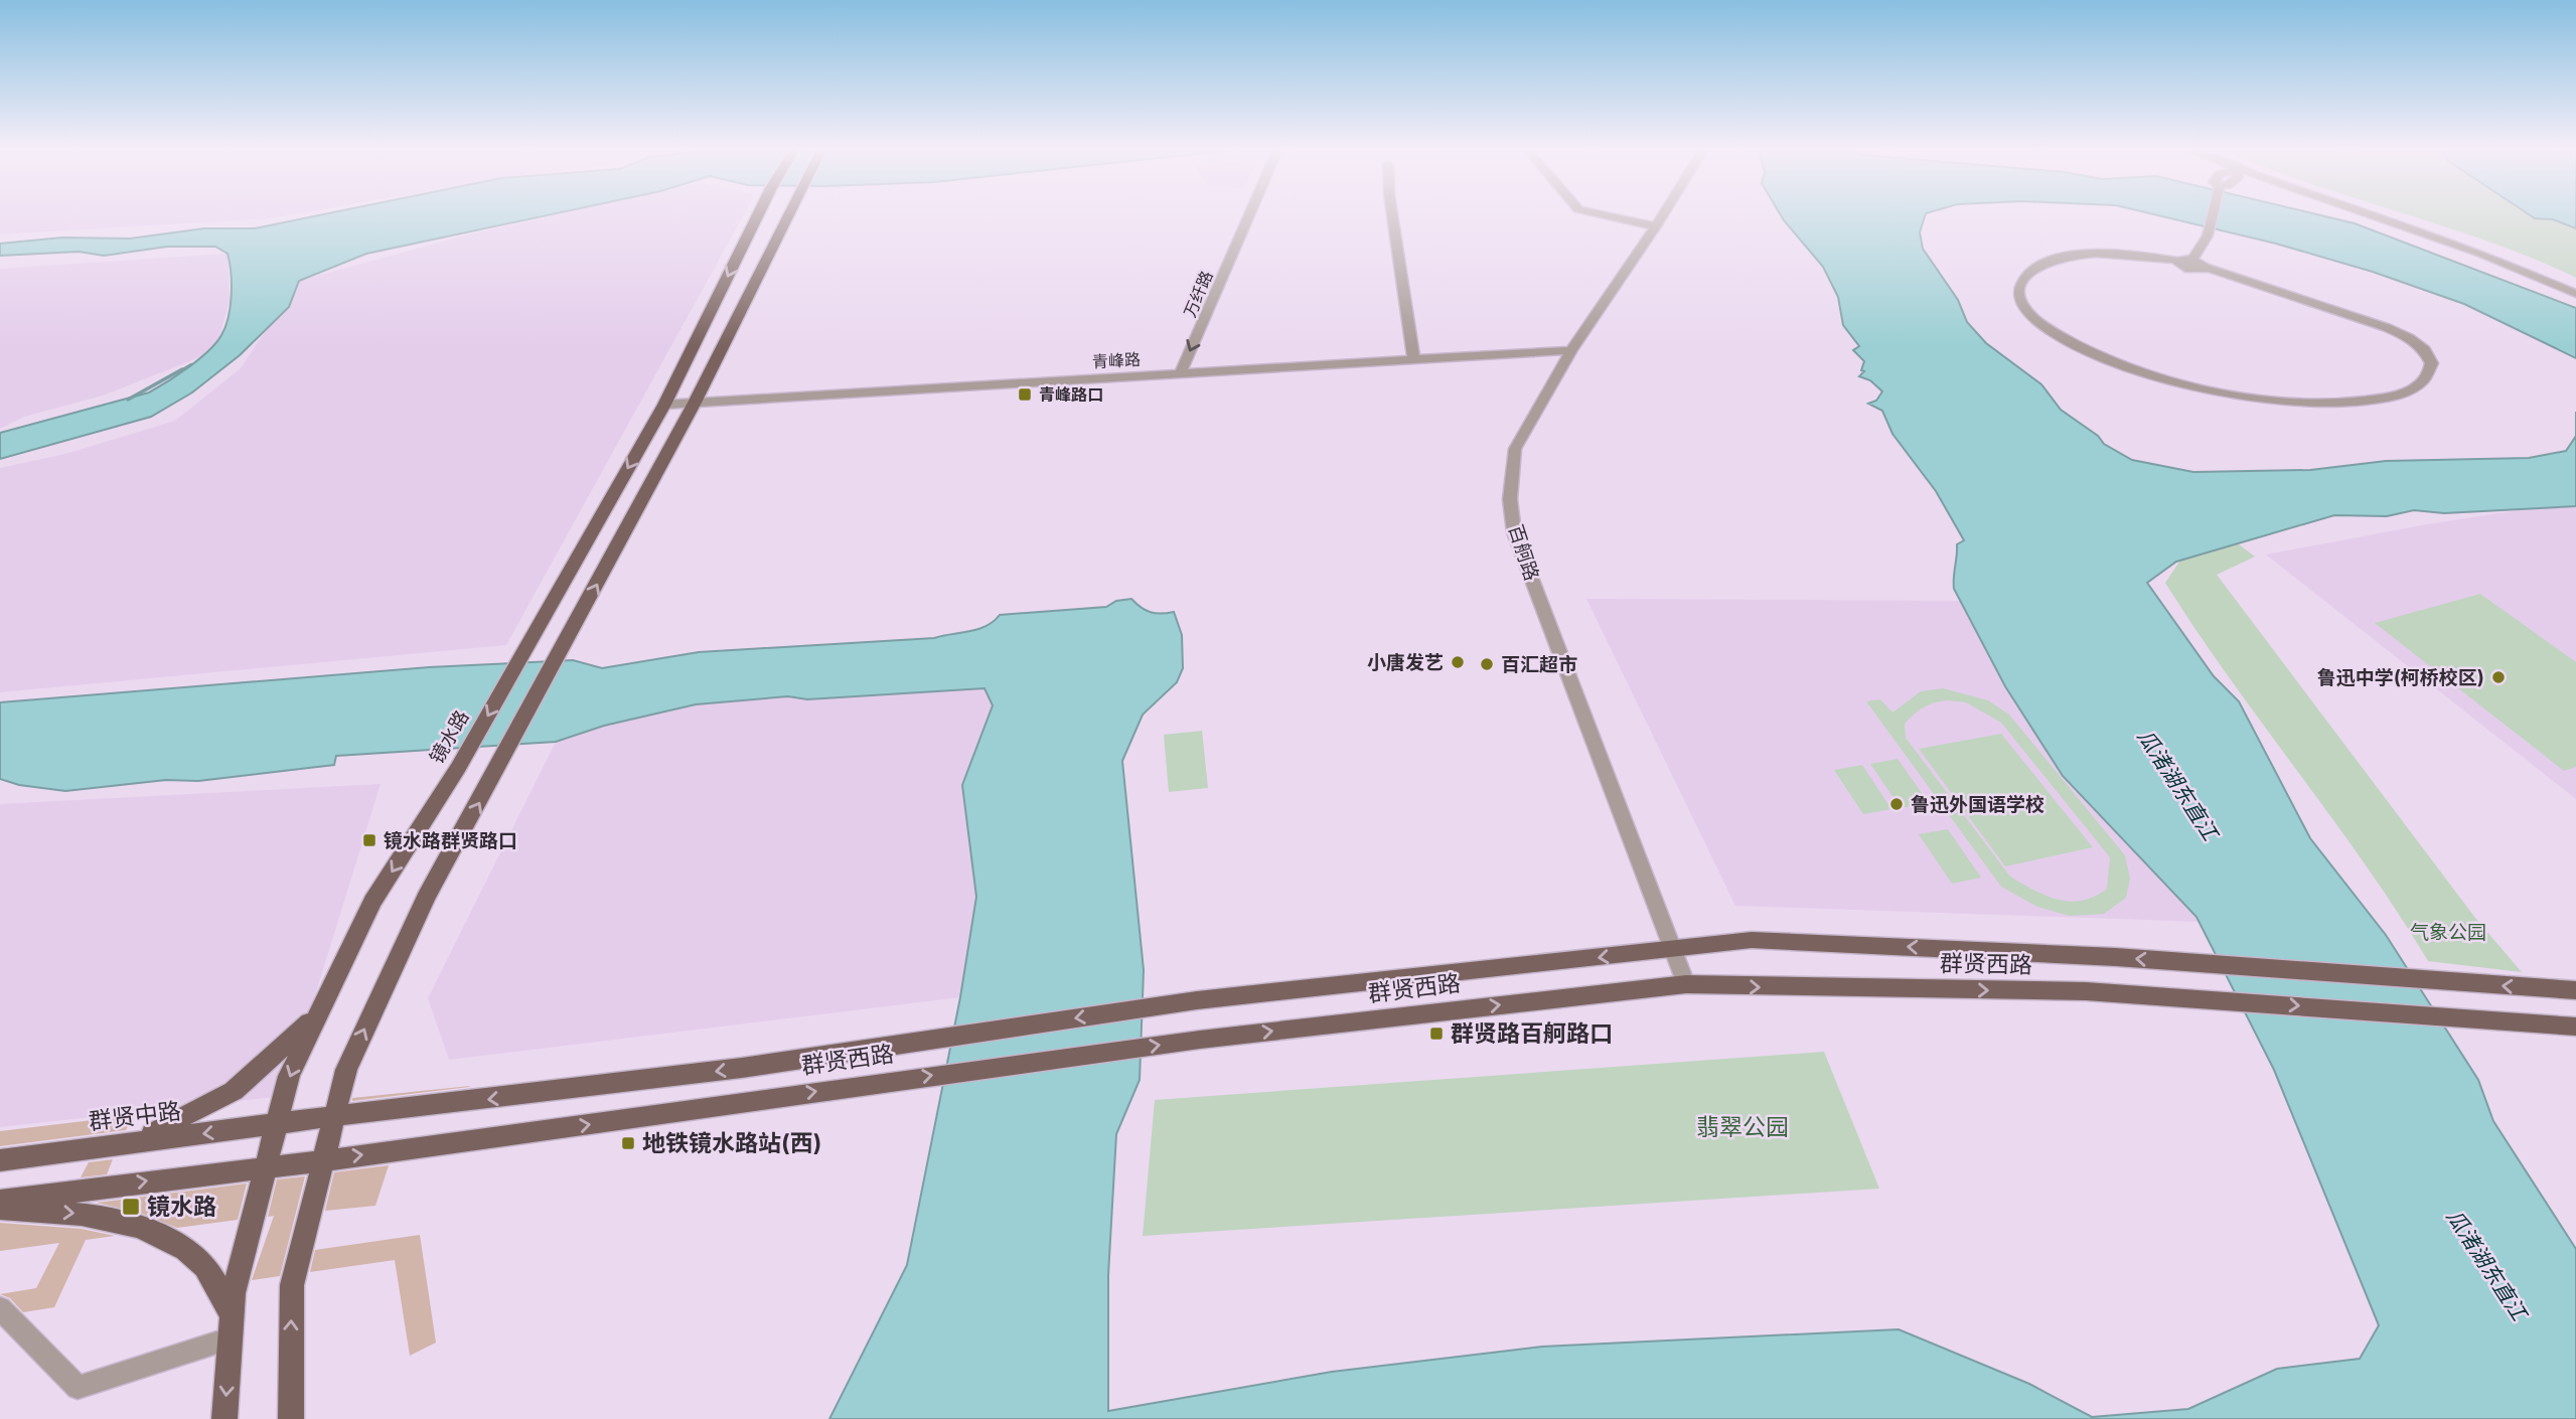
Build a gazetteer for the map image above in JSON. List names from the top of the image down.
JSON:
{
  "streets": {
    "main road": ["镜水路", "群贤西路", "群贤中路"],
    "street": ["万纤路", "青峰路", "百舸路"]
  },
  "crossings": [
    ["万纤路", "青峰路"],
    ["青峰路", "百舸路"],
    ["青峰路", "镜水路"],
    ["百舸路", "群贤西路"],
    ["镜水路", "群贤西路"],
    ["镜水路", "群贤中路"],
    ["群贤西路", "群贤中路"]
  ],
  "one_way": ["万纤路"],
  "water": ["瓜渚湖东直江"],
  "parks": ["气象公园", "翡翠公园"],
  "places": {
    "transit": [
      "青峰路口",
      "镜水路群贤路口",
      "群贤路百舸路口",
      "地铁镜水路站(西)",
      "镜水路"
    ],
    "other": [
      "小唐发艺",
      "百汇超市",
      "鲁迅中学(柯桥校区)",
      "鲁迅外国语学校"
    ]
  }
}
